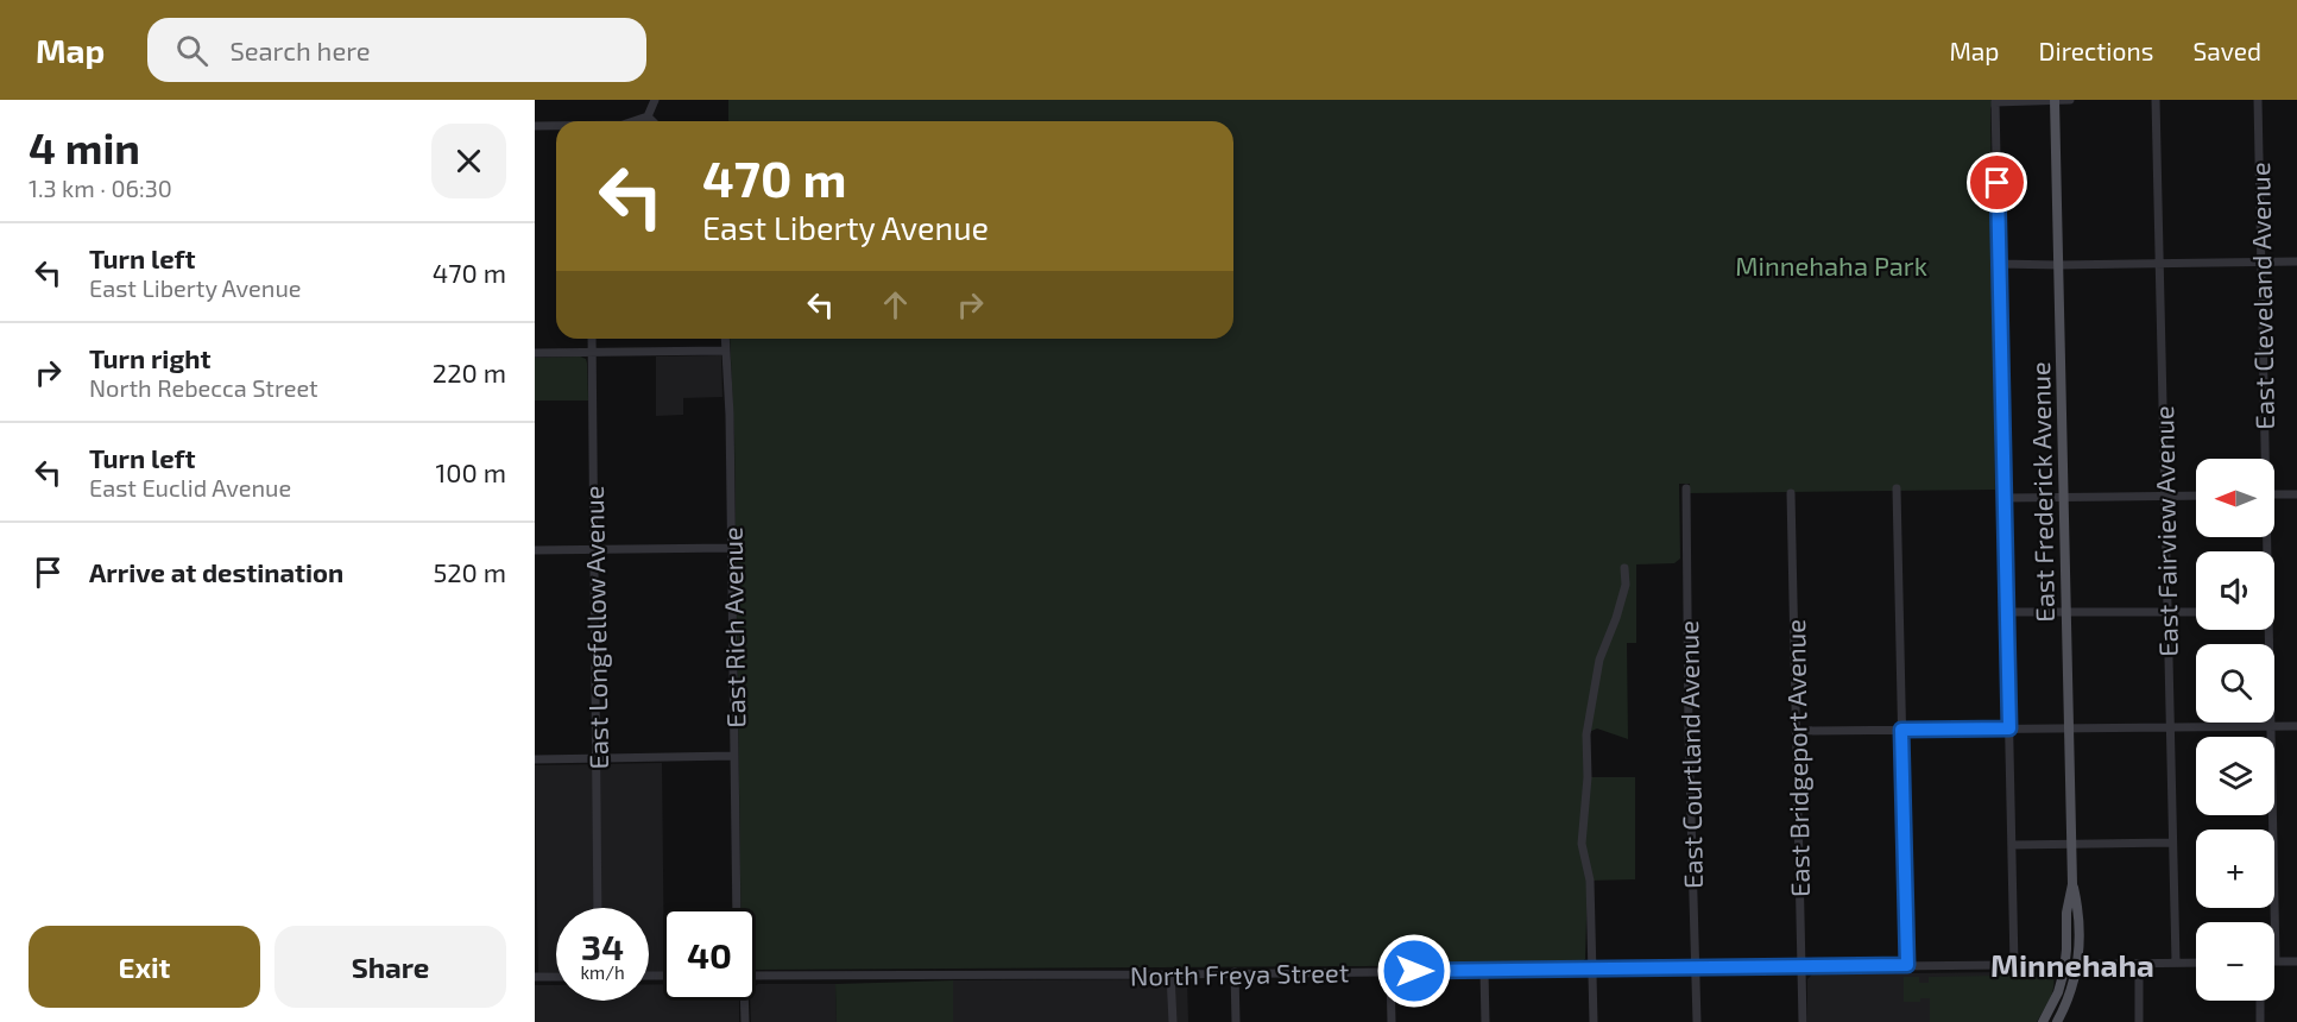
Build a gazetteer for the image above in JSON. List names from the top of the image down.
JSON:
{
  "streets": {
    "main road": ["East Frederick Avenue"],
    "street": [
      "East Cleveland Avenue",
      "East Fairview Avenue",
      "East Longfellow Avenue",
      "East Rich Avenue",
      "East Courtland Avenue",
      "East Bridgeport Avenue",
      "North Freya Street"
    ]
  },
  "crossings": [
    ["East Frederick Avenue", "North Freya Street"],
    ["East Fairview Avenue", "North Freya Street"],
    ["East Courtland Avenue", "North Freya Street"],
    ["East Bridgeport Avenue", "North Freya Street"]
  ],
  "districts": ["Minnehaha"],
  "parks": ["Minnehaha Park"],
  "north": "left",
  "page": {
    "header": "Map",
    "search": "Search here",
    "nav": ["Map", "Directions", "Saved"],
    "heading": ["4 min", "1.3 km · 06:30"],
    "turn": ["470 m", "East Liberty Avenue"],
    "list": [
      {
        "name": "Turn left",
        "note": "East Liberty Avenue",
        "value": "470 m"
      },
      {
        "name": "Turn right",
        "note": "North Rebecca Street",
        "value": "220 m"
      },
      {
        "name": "Turn left",
        "note": "East Euclid Avenue",
        "value": "100 m"
      },
      {
        "name": "Arrive at destination",
        "value": "520 m"
      }
    ],
    "map_buttons": ["+", "−"],
    "speed": "34 km/h",
    "limit": "40",
    "buttons": ["Exit", "Share"]
  }
}
